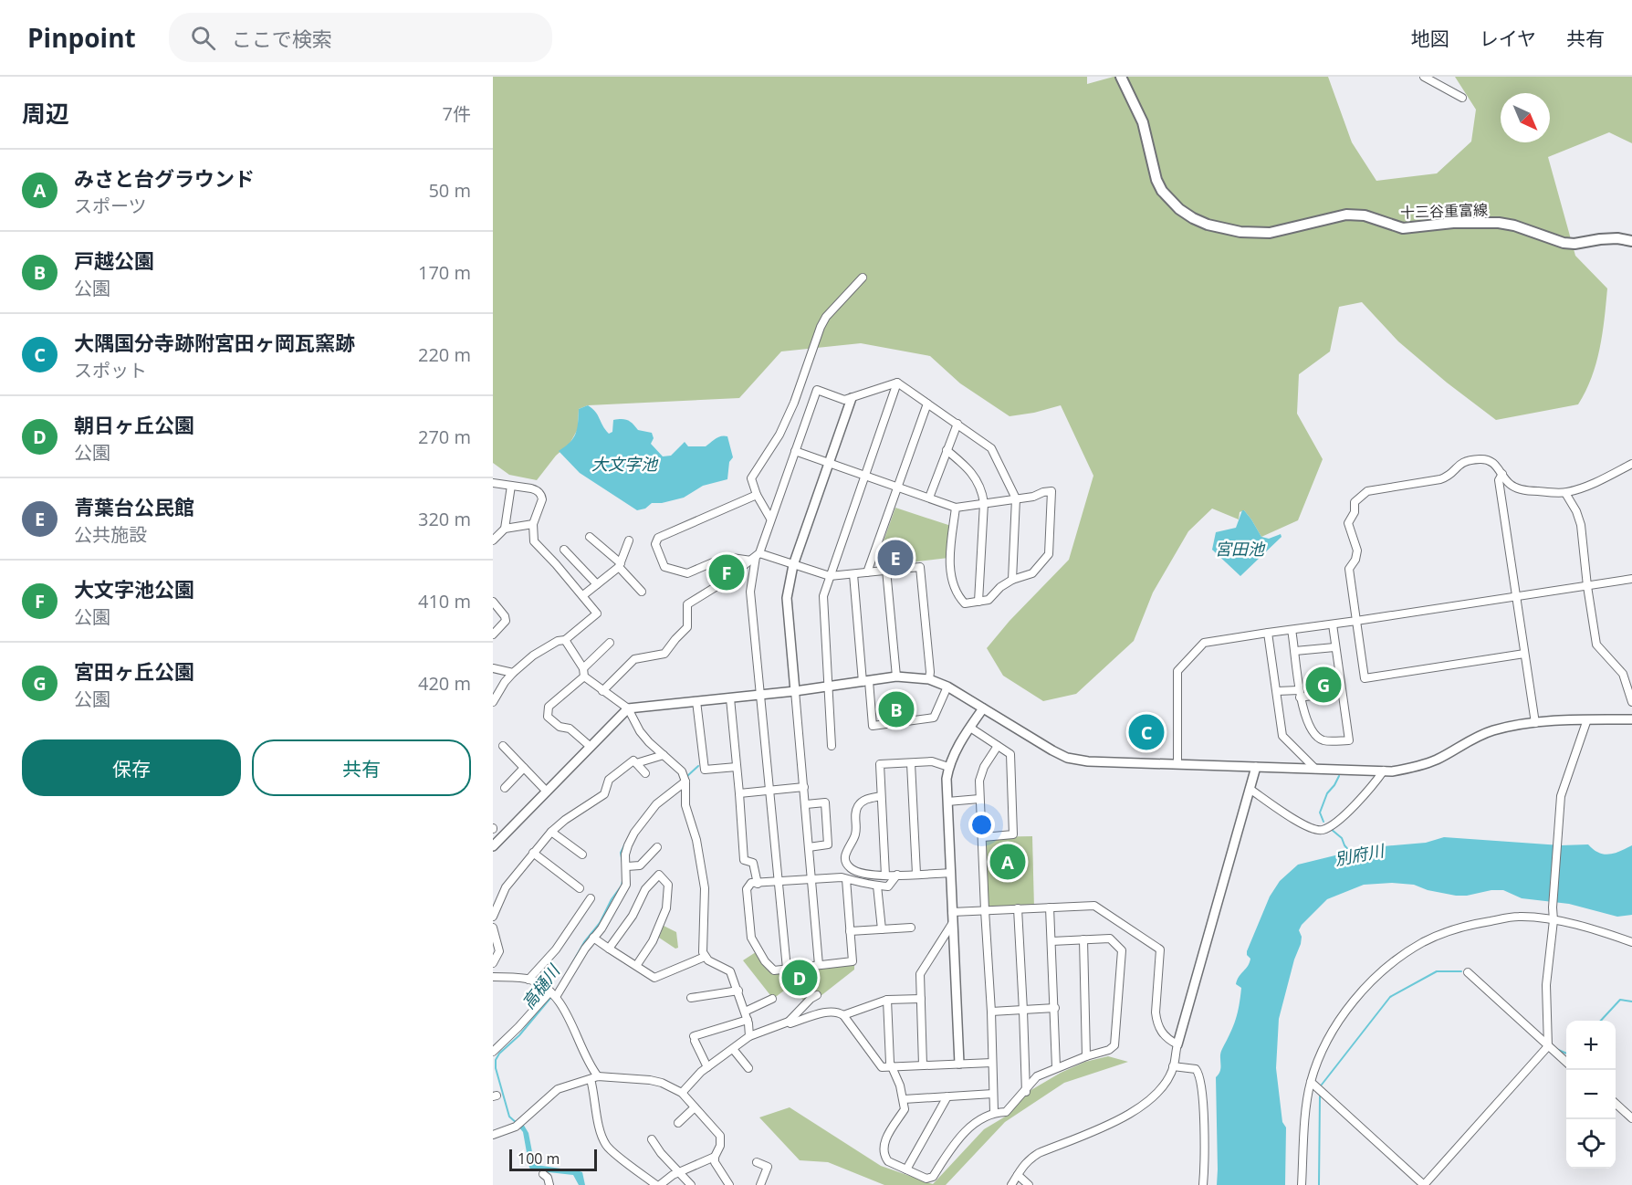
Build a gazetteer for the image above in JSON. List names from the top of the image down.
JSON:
{
  "streets": {
    "main road": ["十三谷重富線"]
  },
  "water": [
    "大文字池",
    "宮田池",
    "別府川",
    "高樋川"
  ],
  "scale_bar": "100 m",
  "north": "bottom right",
  "page": {
    "header": "Pinpoint",
    "search": "ここで検索",
    "nav": ["地図", "レイヤ", "共有"],
    "heading": ["周辺", "7件"],
    "list": [
      {
        "mark": "A",
        "name": "みさと台グラウンド",
        "note": "スポーツ",
        "value": "50 m"
      },
      {
        "mark": "B",
        "name": "戸越公園",
        "note": "公園",
        "value": "170 m"
      },
      {
        "mark": "C",
        "name": "大隅国分寺跡附宮田ヶ岡瓦窯跡",
        "note": "スポット",
        "value": "220 m"
      },
      {
        "mark": "D",
        "name": "朝日ヶ丘公園",
        "note": "公園",
        "value": "270 m"
      },
      {
        "mark": "E",
        "name": "青葉台公民館",
        "note": "公共施設",
        "value": "320 m"
      },
      {
        "mark": "F",
        "name": "大文字池公園",
        "note": "公園",
        "value": "410 m"
      },
      {
        "mark": "G",
        "name": "宮田ヶ丘公園",
        "note": "公園",
        "value": "420 m"
      }
    ],
    "pins": [
      "E",
      "F",
      "G",
      "B",
      "C",
      "A",
      "D"
    ],
    "buttons": ["保存", "共有"],
    "map_buttons": ["+", "−"],
    "scale": "100 m"
  }
}
